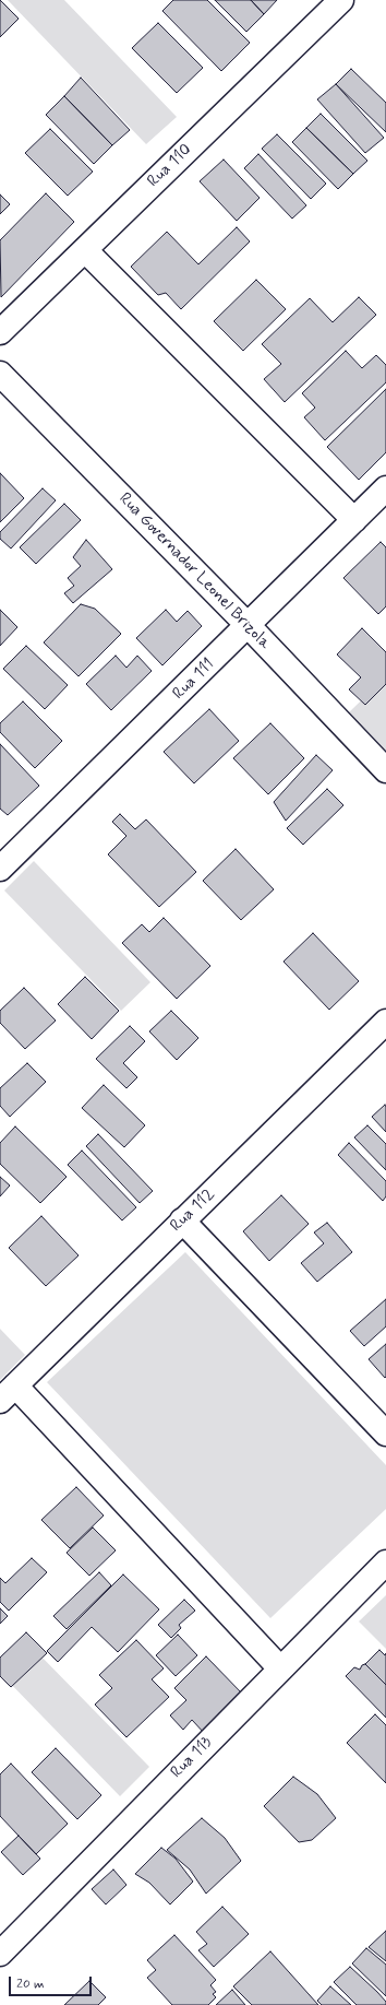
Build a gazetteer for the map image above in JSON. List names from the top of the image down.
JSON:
{
  "streets": {
    "street": [
      "Rua 110",
      "Rua Governador Leonel Brizola",
      "Rua 111",
      "Rua 112",
      "Rua 113"
    ]
  },
  "crossings": [
    ["Rua Governador Leonel Brizola", "Rua 111"]
  ],
  "scale_bar": "20 m"
}
